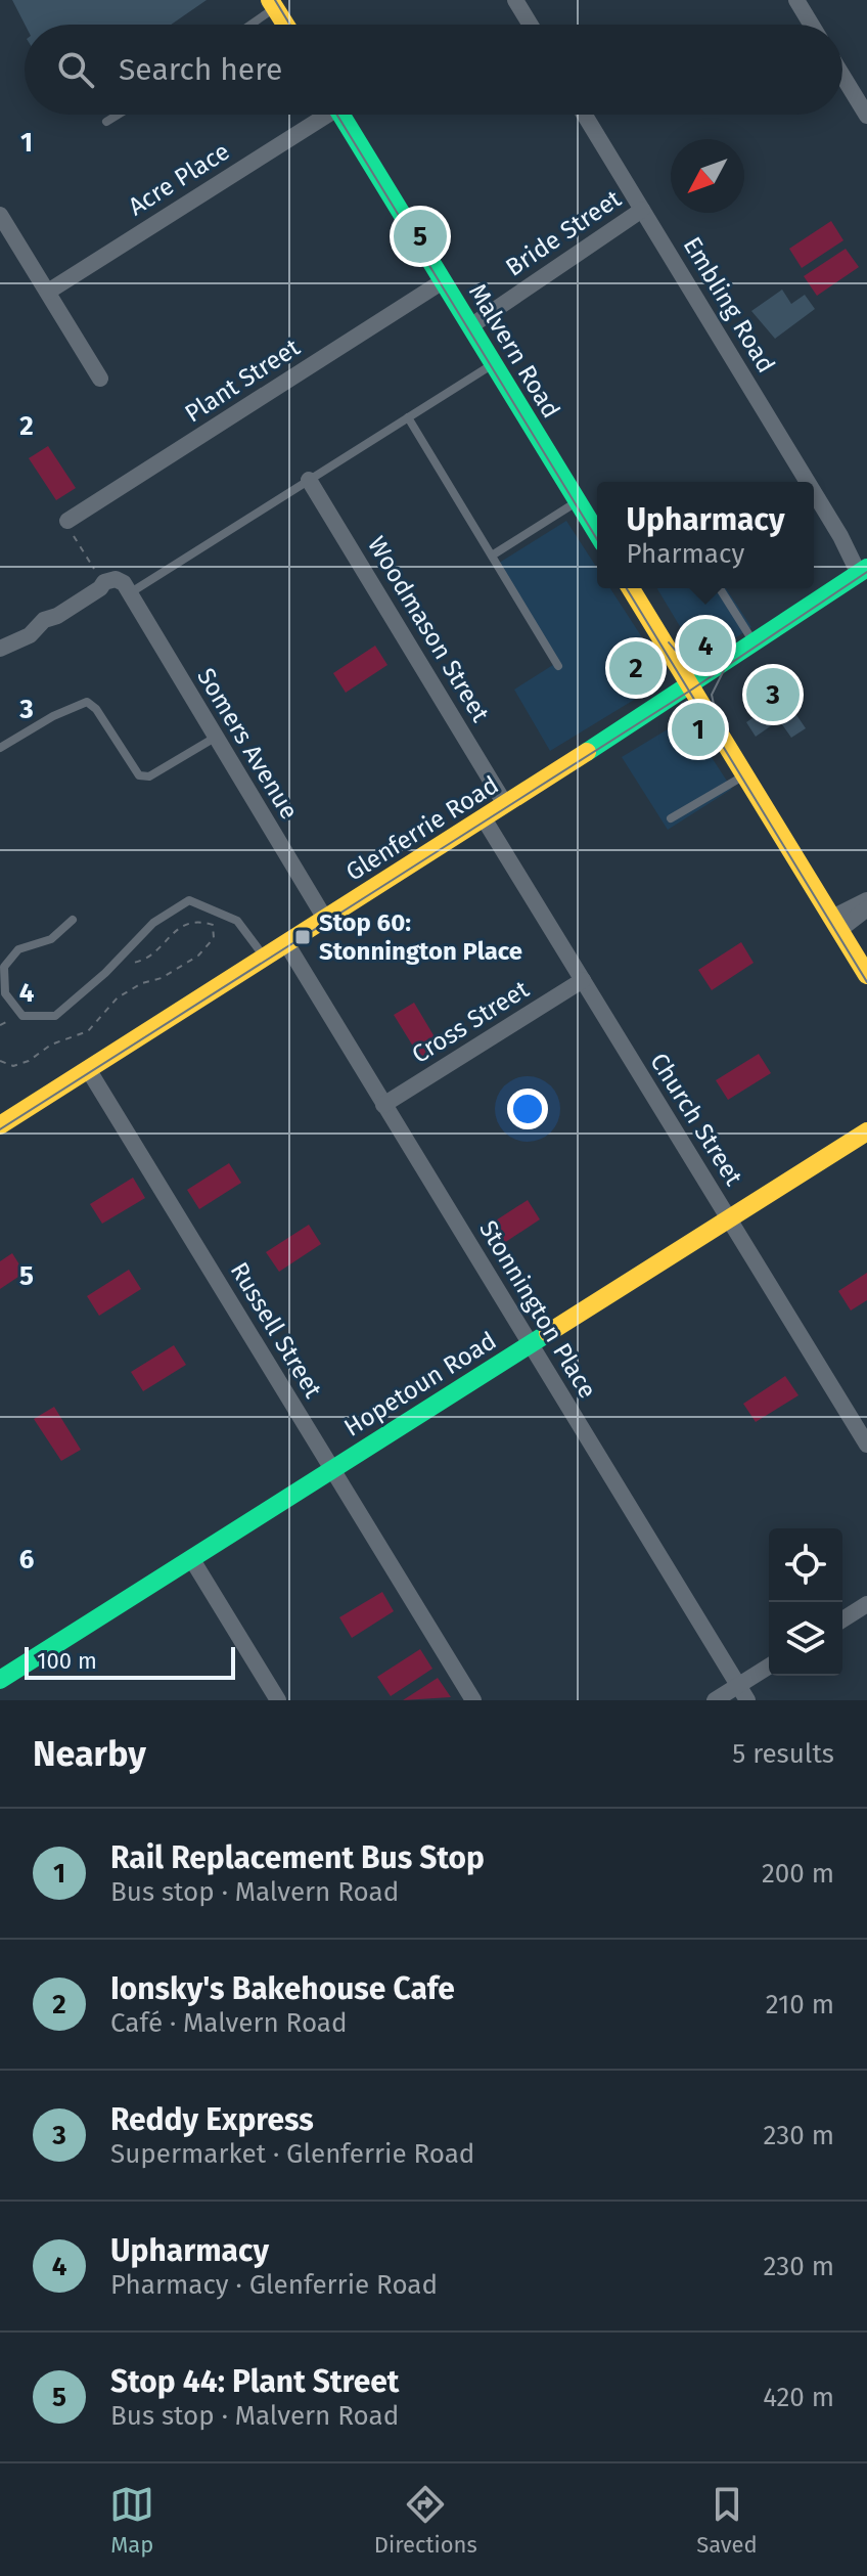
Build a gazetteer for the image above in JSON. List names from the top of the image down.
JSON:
{
  "streets": {
    "main road": ["Malvern Road", "Glenferrie Road", "Hopetoun Road"],
    "street": [
      "Acre Place",
      "Bride Street",
      "Embling Road",
      "Plant Street",
      "Woodmason Street",
      "Somers Avenue",
      "Cross Street",
      "Church Street",
      "Stonnington Place",
      "Russell Street"
    ]
  },
  "crossings": [
    ["Bride Street", "Embling Road"],
    ["Bride Street", "Malvern Road"],
    ["Embling Road", "Glenferrie Road"],
    ["Malvern Road", "Plant Street"],
    ["Woodmason Street", "Glenferrie Road"],
    ["Somers Avenue", "Glenferrie Road"],
    ["Glenferrie Road", "Church Street"],
    ["Glenferrie Road", "Stonnington Place"],
    ["Glenferrie Road", "Russell Street"],
    ["Cross Street", "Church Street"],
    ["Cross Street", "Stonnington Place"],
    ["Church Street", "Hopetoun Road"],
    ["Stonnington Place", "Hopetoun Road"],
    ["Russell Street", "Hopetoun Road"]
  ],
  "places": {
    "transit": ["Stop 60: Stonnington Place"]
  },
  "scale_bar": "100 m",
  "north": "bottom left",
  "page": {
    "search": "Search here",
    "pins": [
      "5",
      "4",
      "2",
      "3",
      "1"
    ],
    "popup": ["Upharmacy", "Pharmacy"],
    "scale": "100 m",
    "heading": ["Nearby", "5 results"],
    "list": [
      {
        "mark": "1",
        "name": "Rail Replacement Bus Stop",
        "note": "Bus stop · Malvern Road",
        "value": "200 m"
      },
      {
        "mark": "2",
        "name": "Ionsky's Bakehouse Cafe",
        "note": "Café · Malvern Road",
        "value": "210 m"
      },
      {
        "mark": "3",
        "name": "Reddy Express",
        "note": "Supermarket · Glenferrie Road",
        "value": "230 m"
      },
      {
        "mark": "4",
        "name": "Upharmacy",
        "note": "Pharmacy · Glenferrie Road",
        "value": "230 m"
      },
      {
        "mark": "5",
        "name": "Stop 44: Plant Street",
        "note": "Bus stop · Malvern Road",
        "value": "420 m"
      }
    ],
    "nav": ["Map", "Directions", "Saved"]
  },
  "grid": {
    "rows": [
      "1",
      "2",
      "3",
      "4",
      "5",
      "6"
    ]
  }
}
